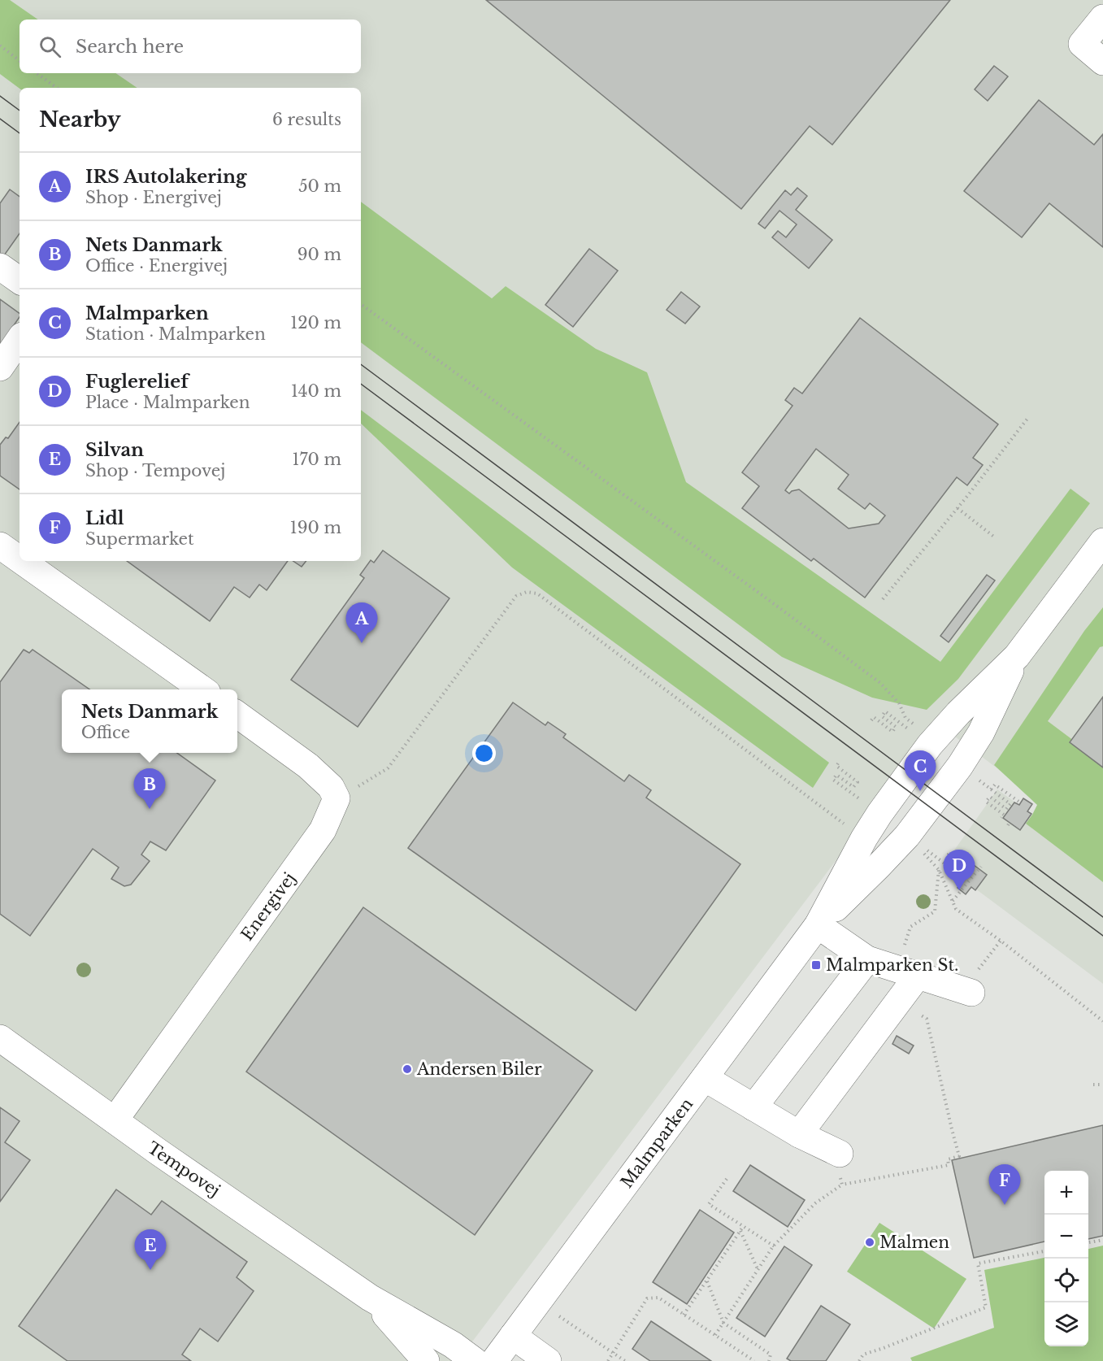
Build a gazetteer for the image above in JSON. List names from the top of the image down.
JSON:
{
  "streets": {
    "street": ["Energivej", "Malmparken", "Tempovej"]
  },
  "crossings": [
    ["Energivej", "Tempovej"]
  ],
  "places": {
    "transit": ["Malmparken St."],
    "other": ["Andersen Biler", "Malmen"]
  },
  "page": {
    "search": "Search here",
    "heading": ["Nearby", "6 results"],
    "list": [
      {
        "mark": "A",
        "name": "IRS Autolakering",
        "note": "Shop · Energivej",
        "value": "50 m"
      },
      {
        "mark": "B",
        "name": "Nets Danmark",
        "note": "Office · Energivej",
        "value": "90 m"
      },
      {
        "mark": "C",
        "name": "Malmparken",
        "note": "Station · Malmparken",
        "value": "120 m"
      },
      {
        "mark": "D",
        "name": "Fuglerelief",
        "note": "Place · Malmparken",
        "value": "140 m"
      },
      {
        "mark": "E",
        "name": "Silvan",
        "note": "Shop · Tempovej",
        "value": "170 m"
      },
      {
        "mark": "F",
        "name": "Lidl",
        "note": "Supermarket",
        "value": "190 m"
      }
    ],
    "pins": [
      "A",
      "C",
      "B",
      "D",
      "F",
      "E"
    ],
    "popup": ["Nets Danmark", "Office"],
    "map_buttons": ["+", "−"]
  }
}
